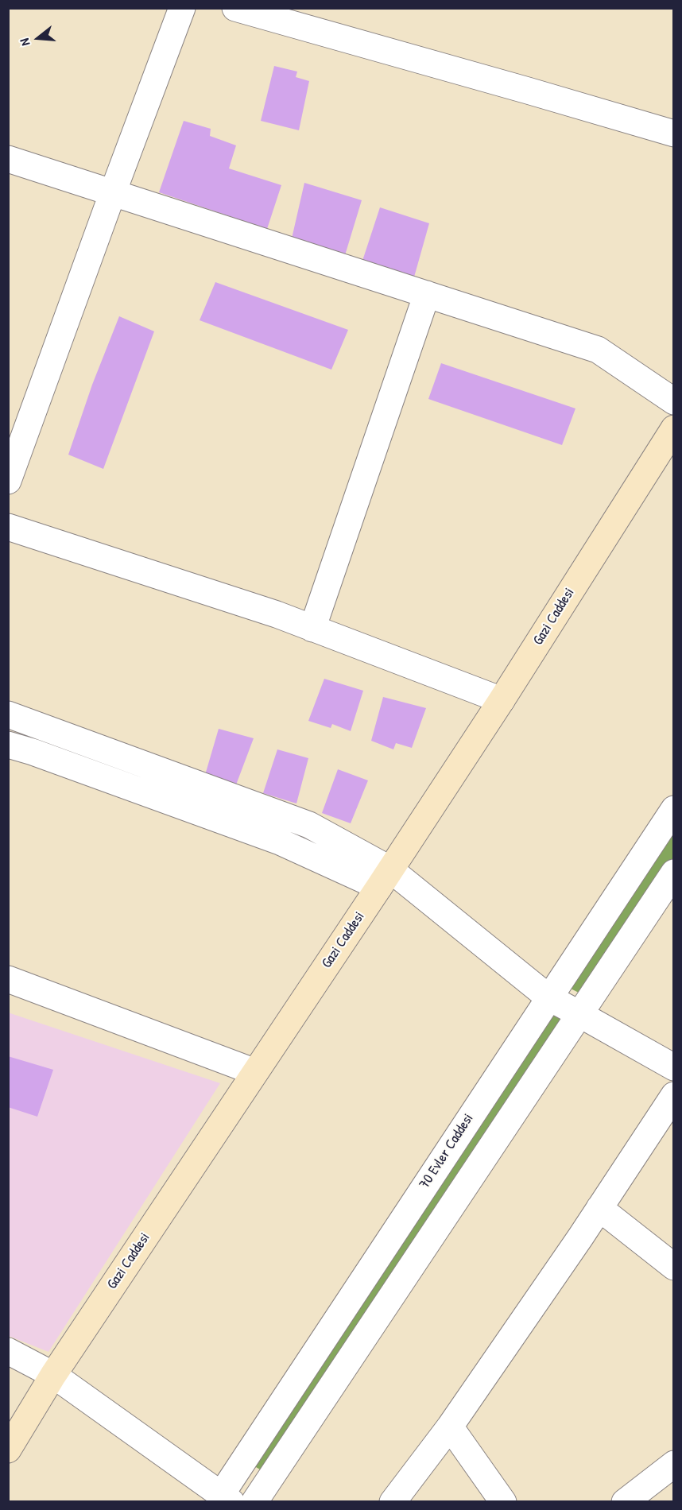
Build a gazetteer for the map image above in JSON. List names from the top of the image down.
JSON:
{
  "streets": {
    "main road": ["Gazi Caddesi"],
    "street": ["70 Evler Caddesi"]
  },
  "north": "left"
}
